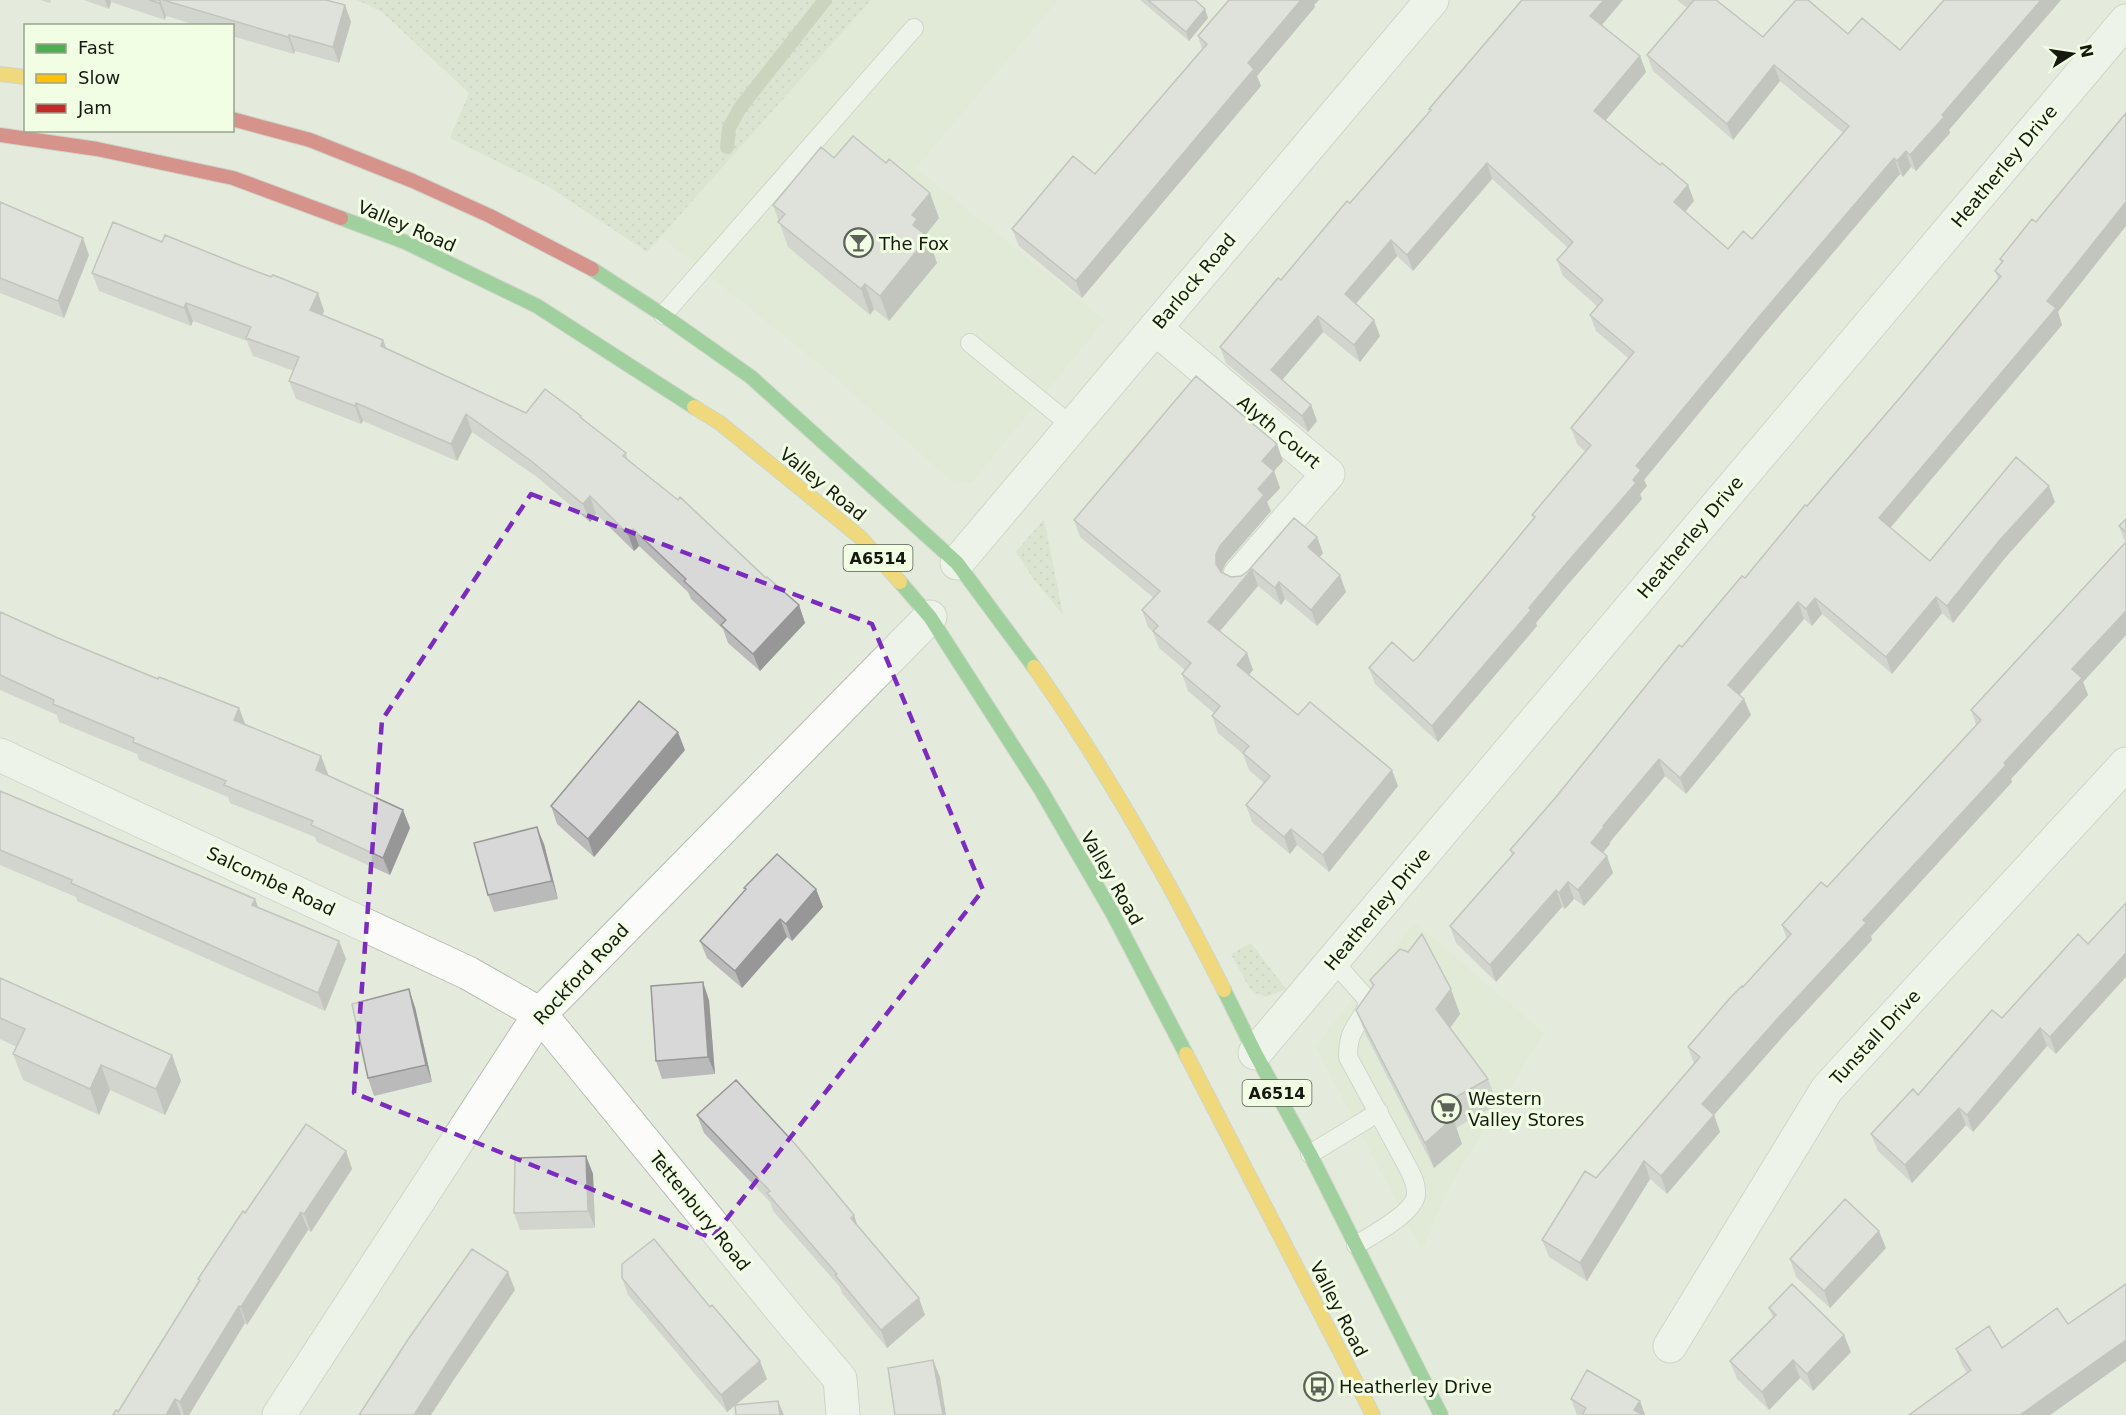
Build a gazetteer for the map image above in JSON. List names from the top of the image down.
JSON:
{
  "streets": {
    "highway": ["Valley Road", "A6514"],
    "street": [
      "Heatherley Drive",
      "Barlock Road",
      "Alyth Court",
      "Salcombe Road",
      "Rockford Road",
      "Tunstall Drive",
      "Tettenbury Road"
    ]
  },
  "crossings": [
    ["Heatherley Drive", "Valley Road"],
    ["Valley Road", "Barlock Road"],
    ["Valley Road", "Rockford Road"],
    ["Barlock Road", "Alyth Court"],
    ["Salcombe Road", "Rockford Road"],
    ["Salcombe Road", "Tettenbury Road"],
    ["Rockford Road", "Tettenbury Road"]
  ],
  "places": {
    "bar": ["The Fox"],
    "supermarket": ["Western Valley Stores"],
    "bus stop": ["Heatherley Drive"]
  },
  "legend": ["Fast", "Slow", "Jam"],
  "north": "right"
}
